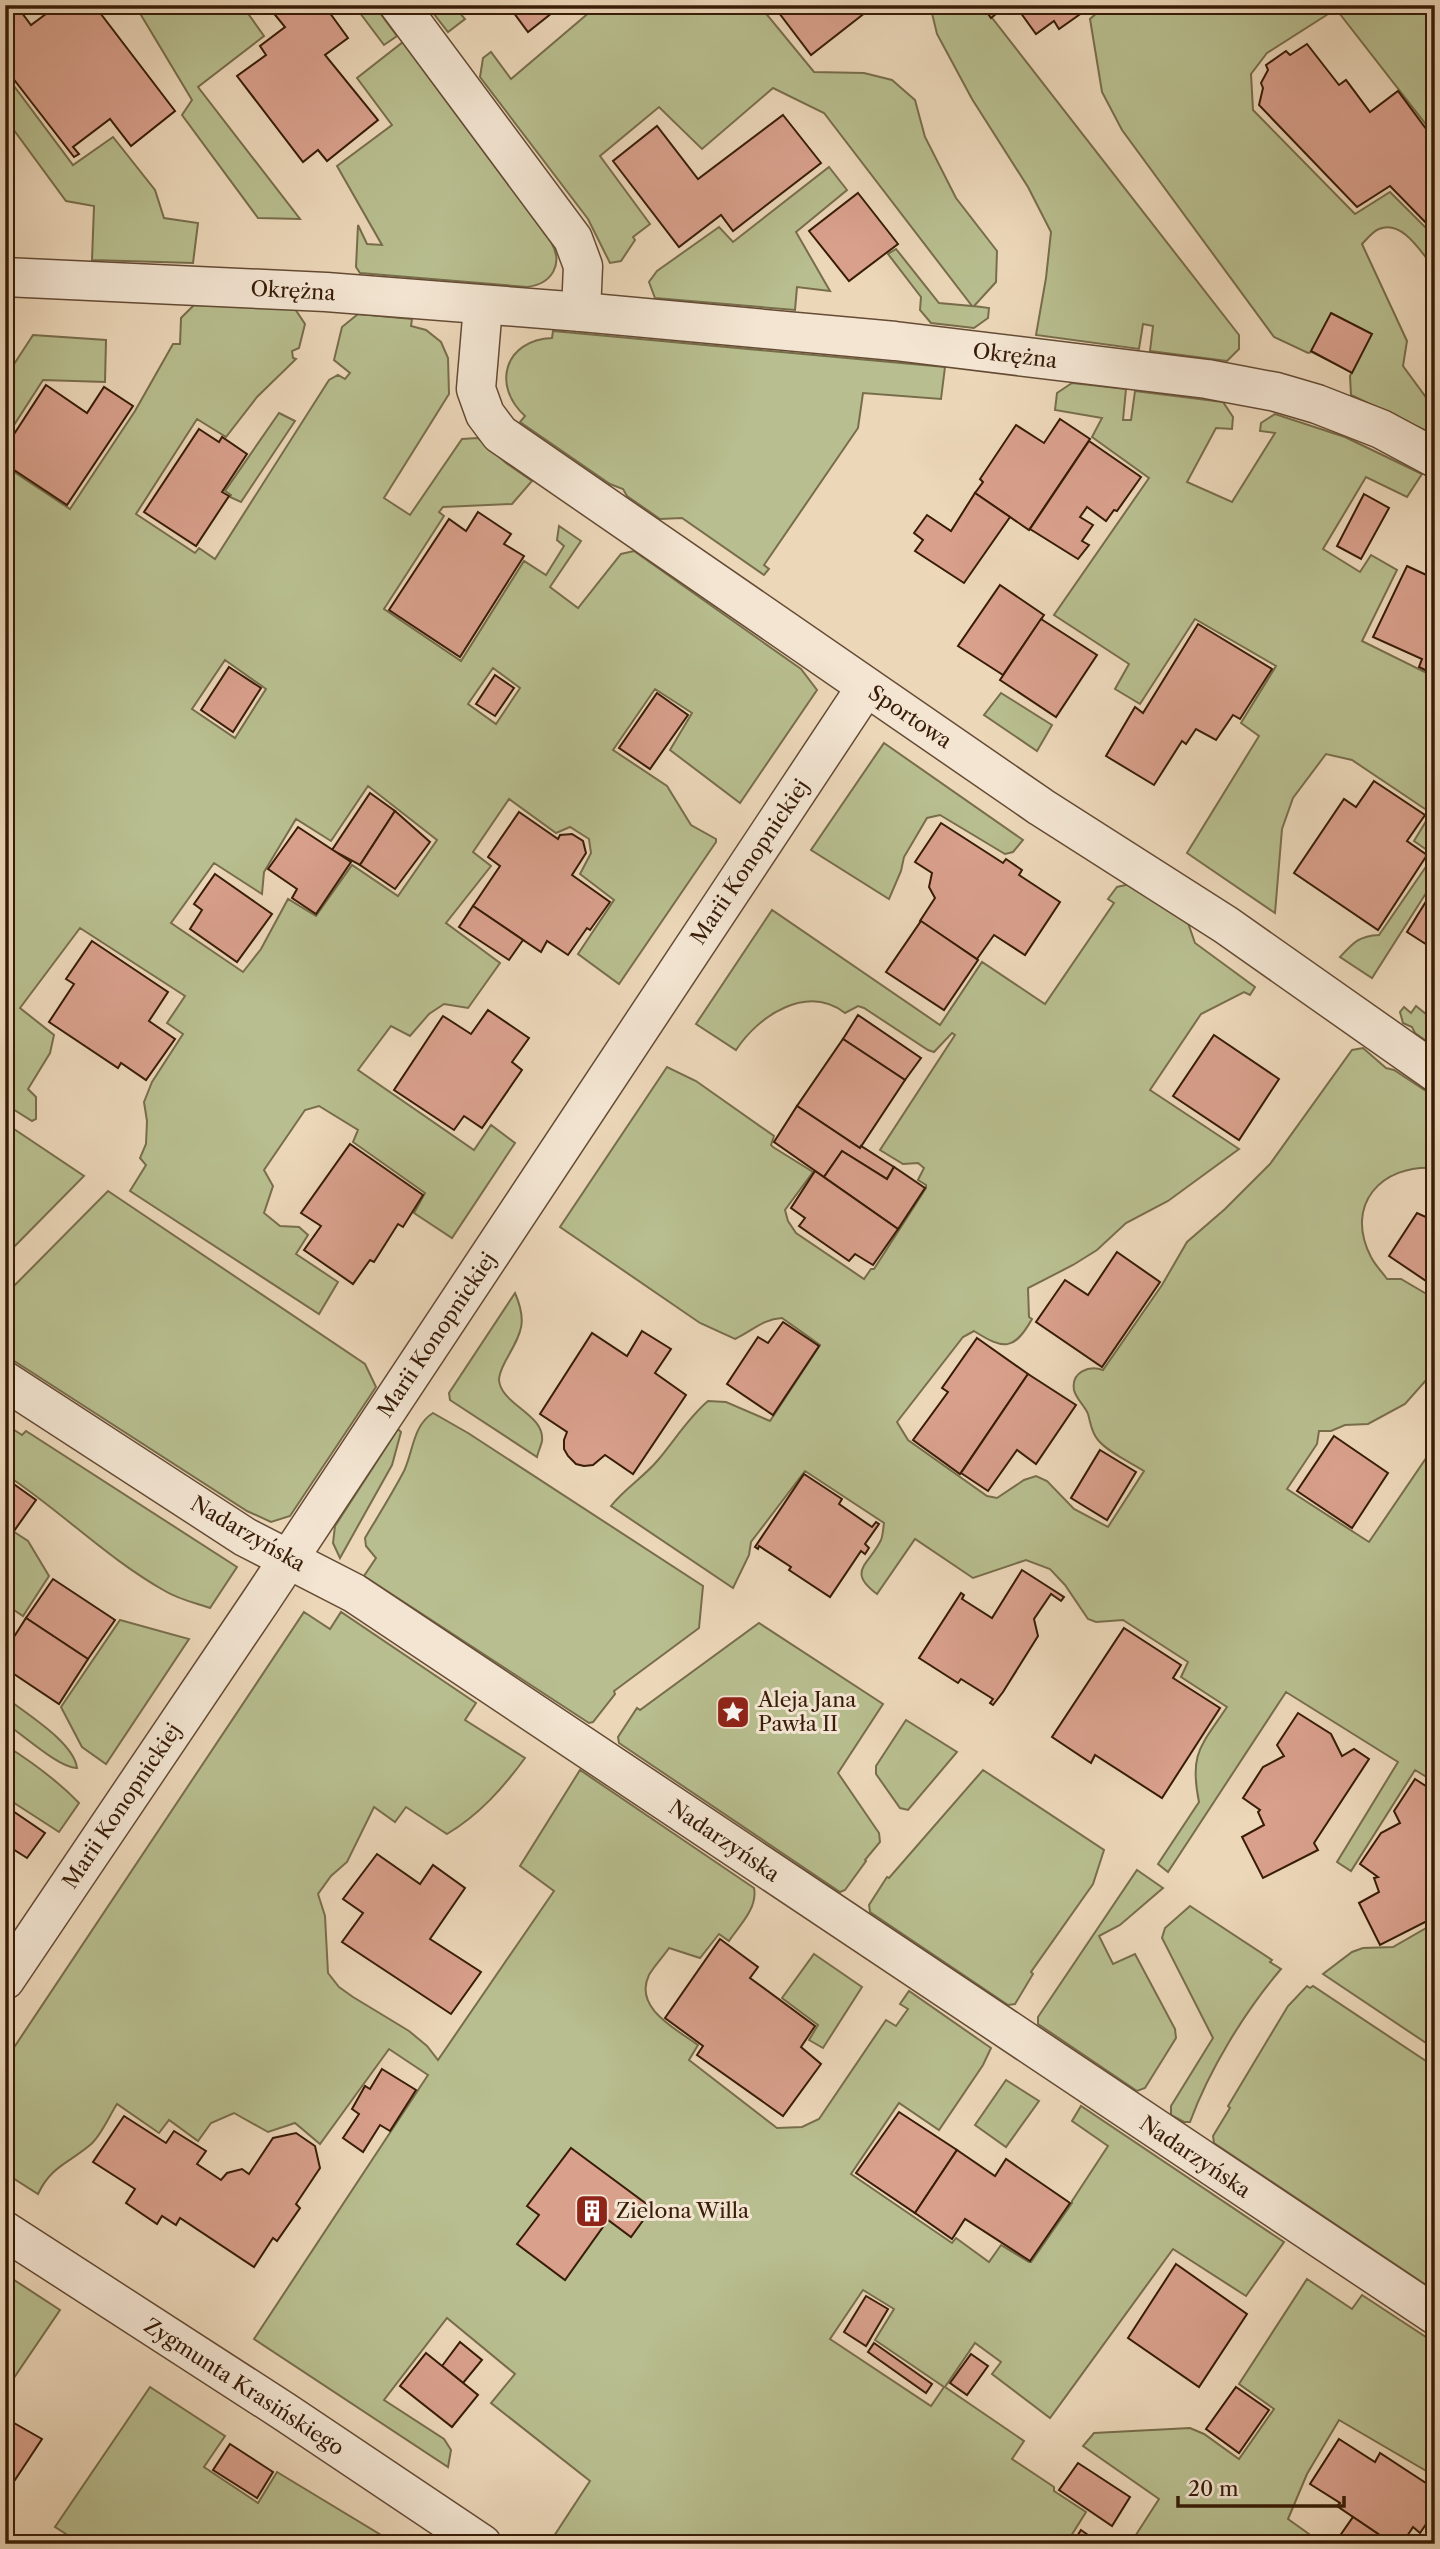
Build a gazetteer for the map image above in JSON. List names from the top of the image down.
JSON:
{
  "streets": {
    "street": [
      "Okrężna",
      "Sportowa",
      "Marii Konopnickiej",
      "Nadarzyńska",
      "Zygmunta Krasińskiego"
    ]
  },
  "crossings": [
    ["Okrężna", "Sportowa"],
    ["Sportowa", "Marii Konopnickiej"],
    ["Marii Konopnickiej", "Nadarzyńska"]
  ],
  "places": {
    "place": ["Aleja Jana Pawła II"],
    "building": ["Zielona Willa"]
  },
  "scale_bar": "20 m"
}
